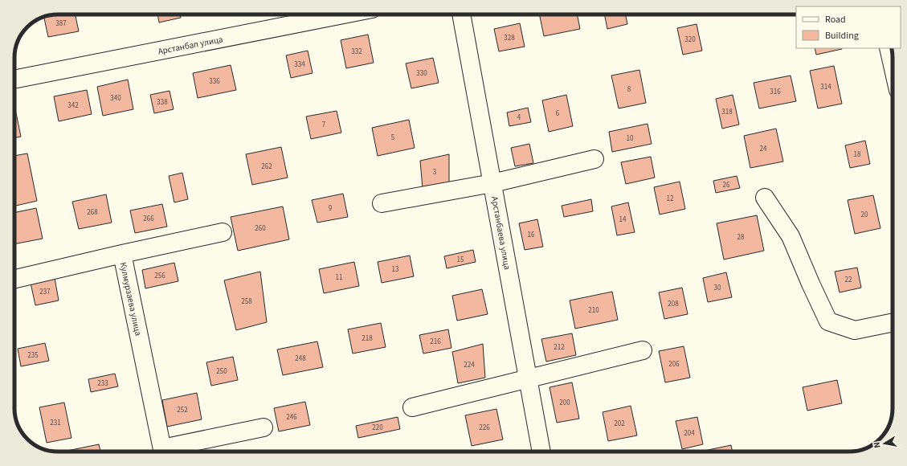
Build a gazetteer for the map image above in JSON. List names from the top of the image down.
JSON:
{
  "streets": {
    "street": ["Арстанбап улица", "Арстанбаева улица", "Кулмурзаева улица"]
  },
  "house_numbers": [
    "387",
    "328",
    "320",
    "332",
    "334",
    "330",
    "336",
    "314",
    "8",
    "316",
    "340",
    "338",
    "342",
    "318",
    "6",
    "4",
    "7",
    "5",
    "10",
    "24",
    "18",
    "262",
    "3",
    "26",
    "12",
    "9",
    "268",
    "20",
    "266",
    "14",
    "260",
    "16",
    "28",
    "15",
    "13",
    "256",
    "11",
    "22",
    "30",
    "237",
    "258",
    "208",
    "210",
    "218",
    "216",
    "212",
    "235",
    "248",
    "206",
    "224",
    "250",
    "233",
    "200",
    "252",
    "246",
    "231",
    "202",
    "220",
    "226",
    "204"
  ],
  "legend": ["Road", "Building"],
  "north": "left"
}
